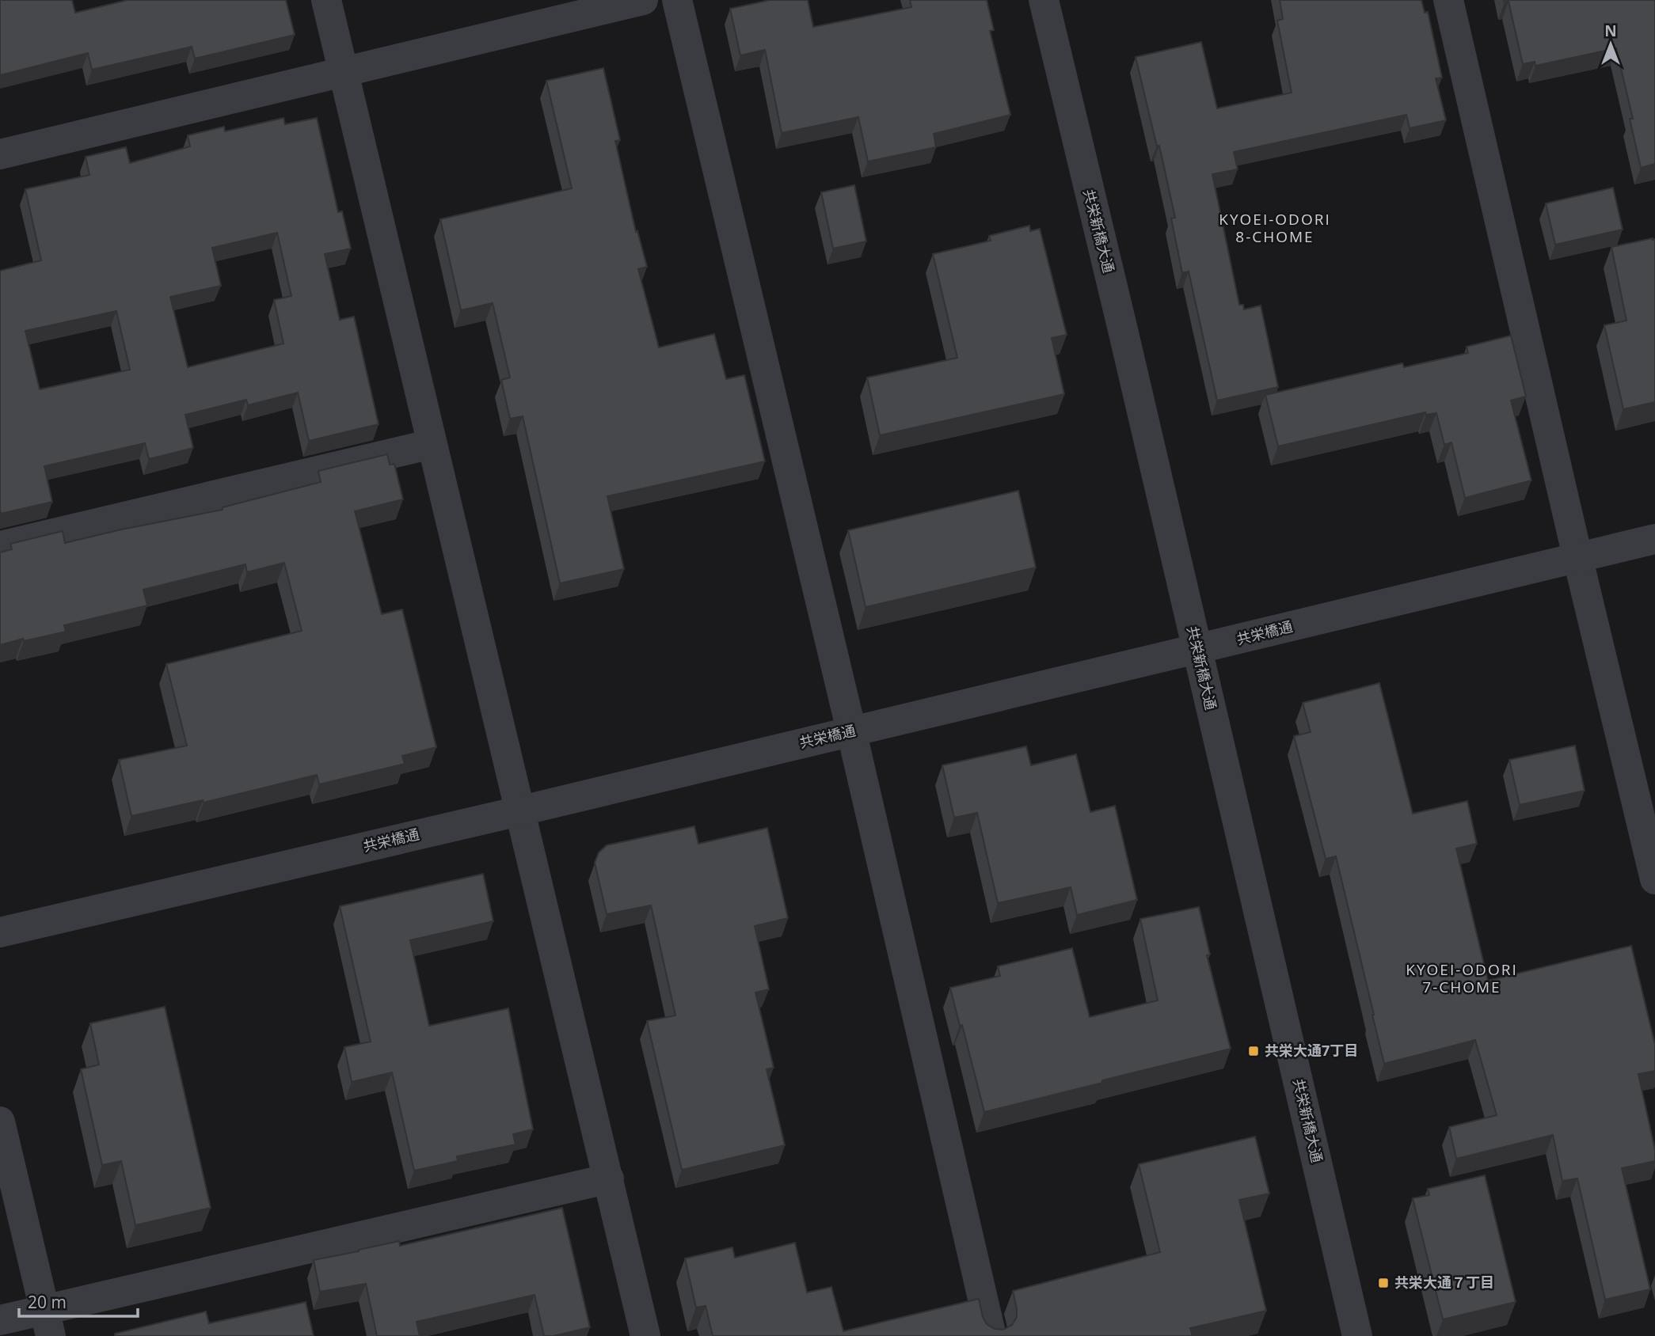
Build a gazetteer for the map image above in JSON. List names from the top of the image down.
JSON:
{
  "streets": {
    "street": ["共栄新橋大通", "共栄橋通"]
  },
  "crossings": [
    ["共栄新橋大通", "共栄橋通"]
  ],
  "districts": ["KYOEI-ODORI 8-CHOME", "KYOEI-ODORI 7-CHOME"],
  "places": {
    "transit": ["共栄大通7丁目", "共栄大通７丁目"]
  },
  "scale_bar": "20 m",
  "north": "top"
}
